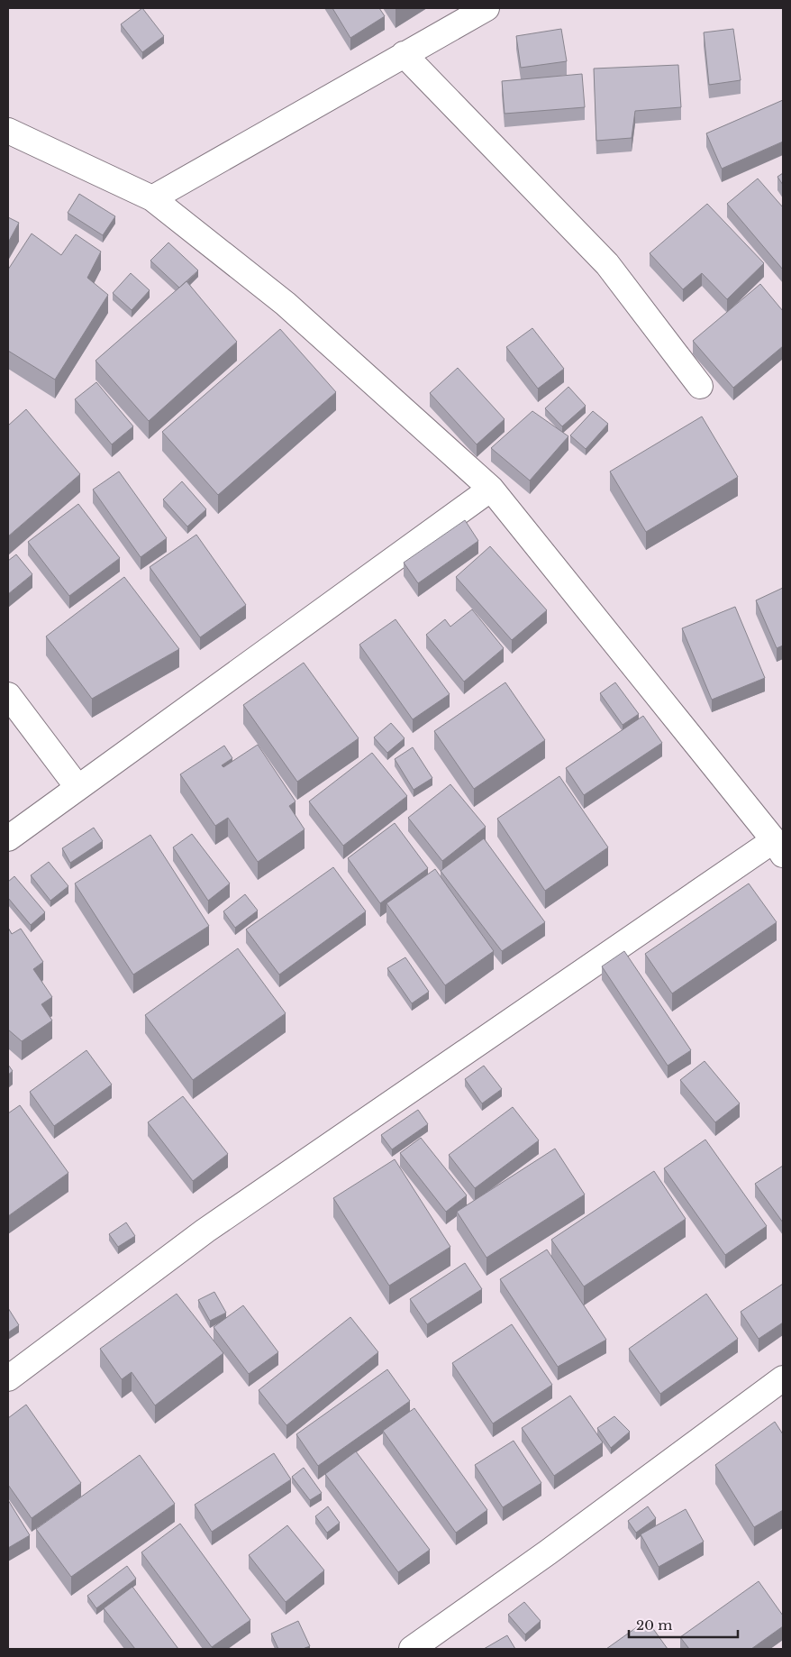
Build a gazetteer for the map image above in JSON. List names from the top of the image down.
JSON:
{
  "scale_bar": "20 m"
}
